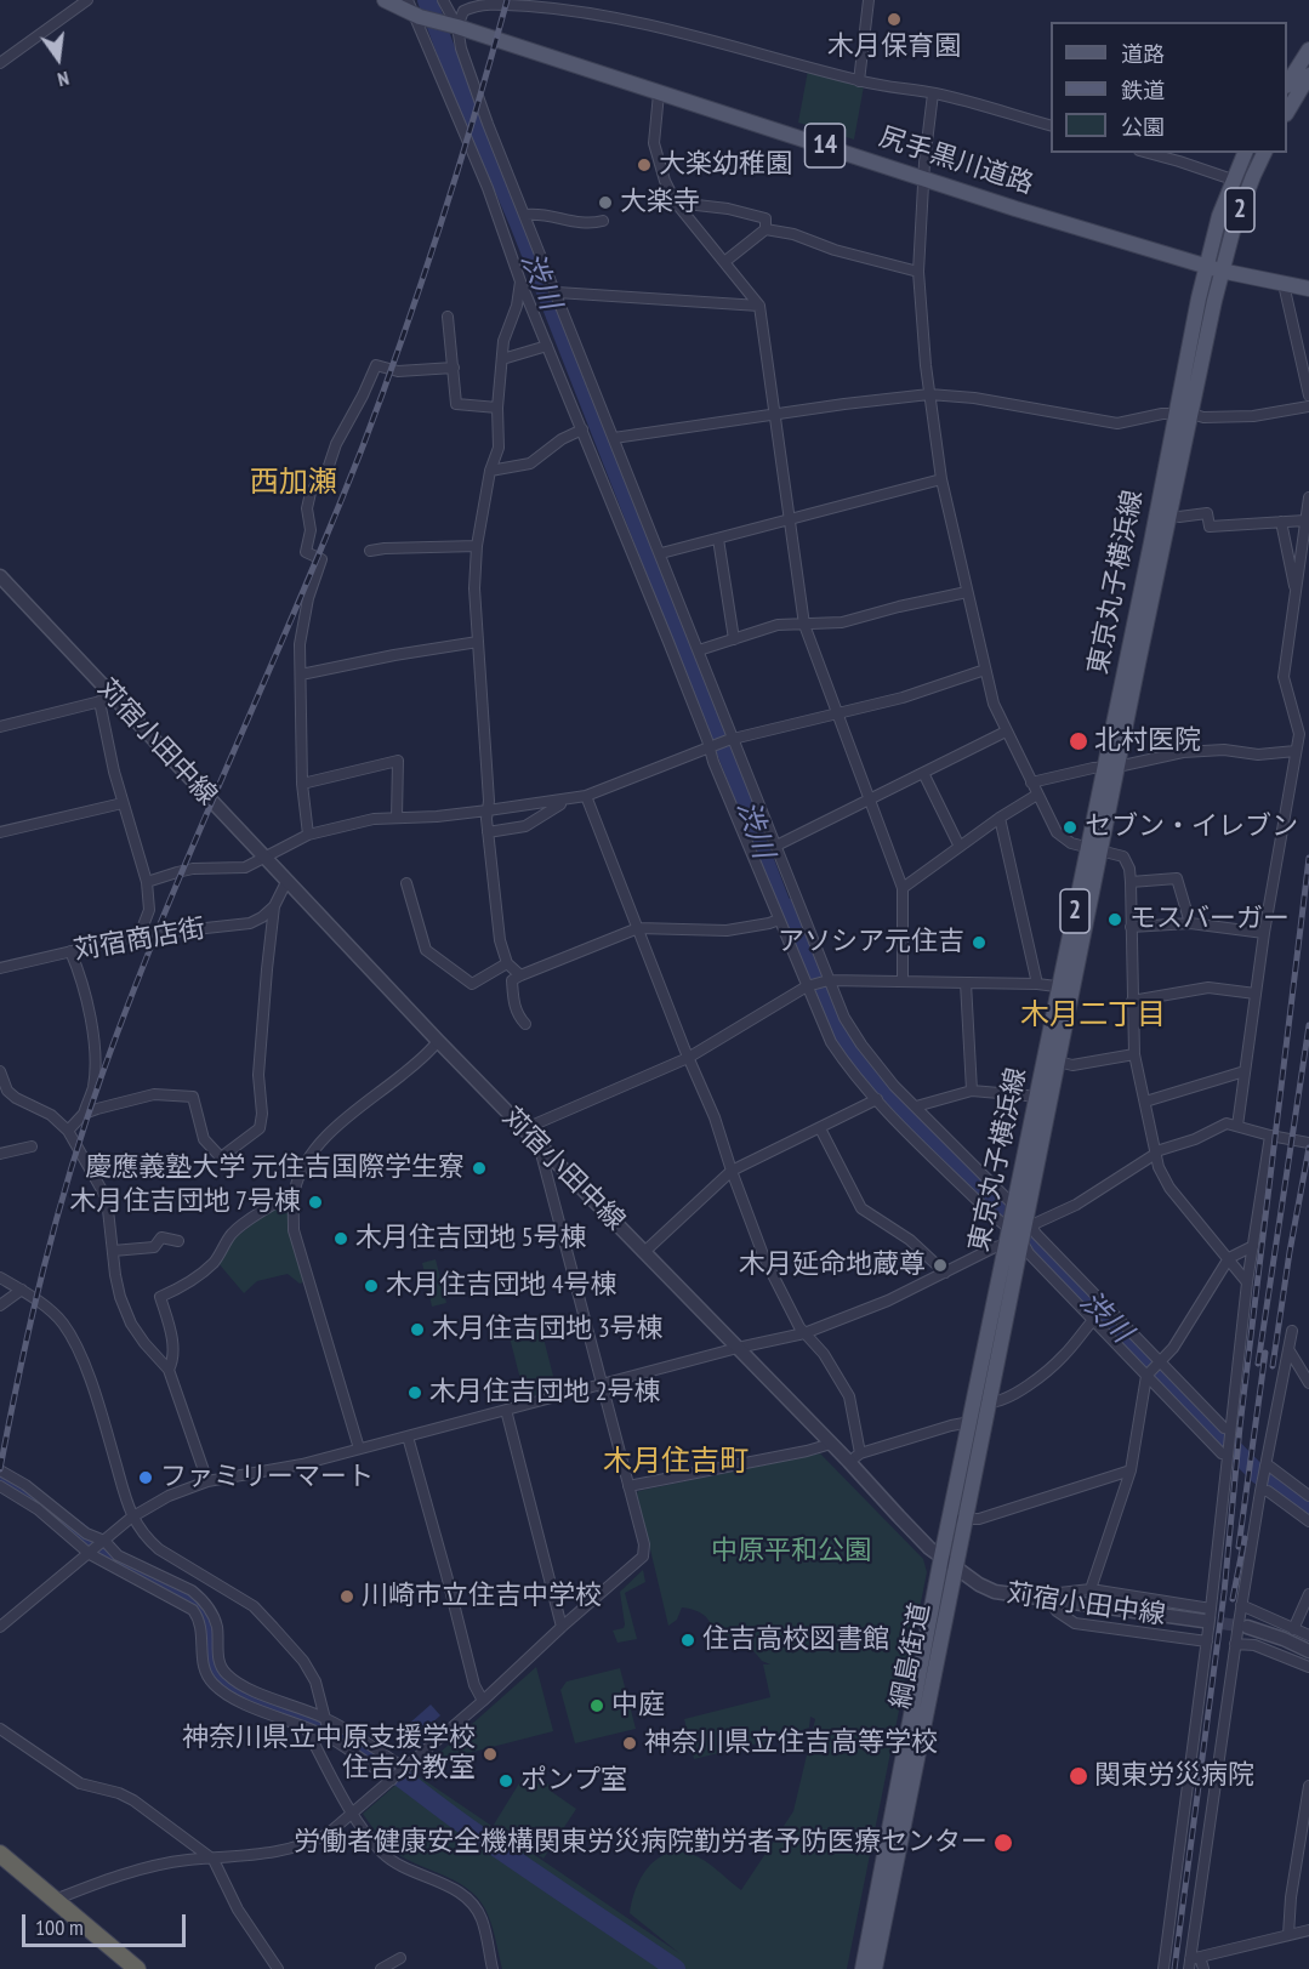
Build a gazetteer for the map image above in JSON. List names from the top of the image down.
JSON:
{
  "streets": {
    "main road": [
      "14",
      "尻手黒川道路",
      "2",
      "東京丸子横浜線",
      "綱島街道"
    ],
    "street": ["苅宿小田中線", "苅宿商店街"]
  },
  "crossings": [
    ["尻手黒川道路", "東京丸子横浜線"],
    ["東京丸子横浜線", "苅宿小田中線"],
    ["東京丸子横浜線", "綱島街道"],
    ["苅宿小田中線", "綱島街道"]
  ],
  "districts": ["西加瀬", "木月二丁目", "木月住吉町"],
  "water": ["渋川"],
  "parks": ["中原平和公園"],
  "places": [
    "木月保育園",
    "大楽幼稚園",
    "大楽寺",
    "北村医院",
    "セブン・イレブン",
    "モスバーガー",
    "アソシア元住吉",
    "慶應義塾大学 元住吉国際学生寮",
    "木月住吉団地 7号棟",
    "木月住吉団地 5号棟",
    "木月延命地蔵尊",
    "木月住吉団地 4号棟",
    "木月住吉団地 3号棟",
    "木月住吉団地 2号棟",
    "ファミリーマート",
    "川崎市立住吉中学校",
    "住吉高校図書館",
    "中庭",
    "神奈川県立住吉高等学校",
    "神奈川県立中原支援学校 住吉分教室",
    "関東労災病院",
    "ポンプ室",
    "労働者健康安全機構関東労災病院勤労者予防医療センター"
  ],
  "legend": ["道路", "鉄道", "公園"],
  "scale_bar": "100 m",
  "north": "bottom"
}
